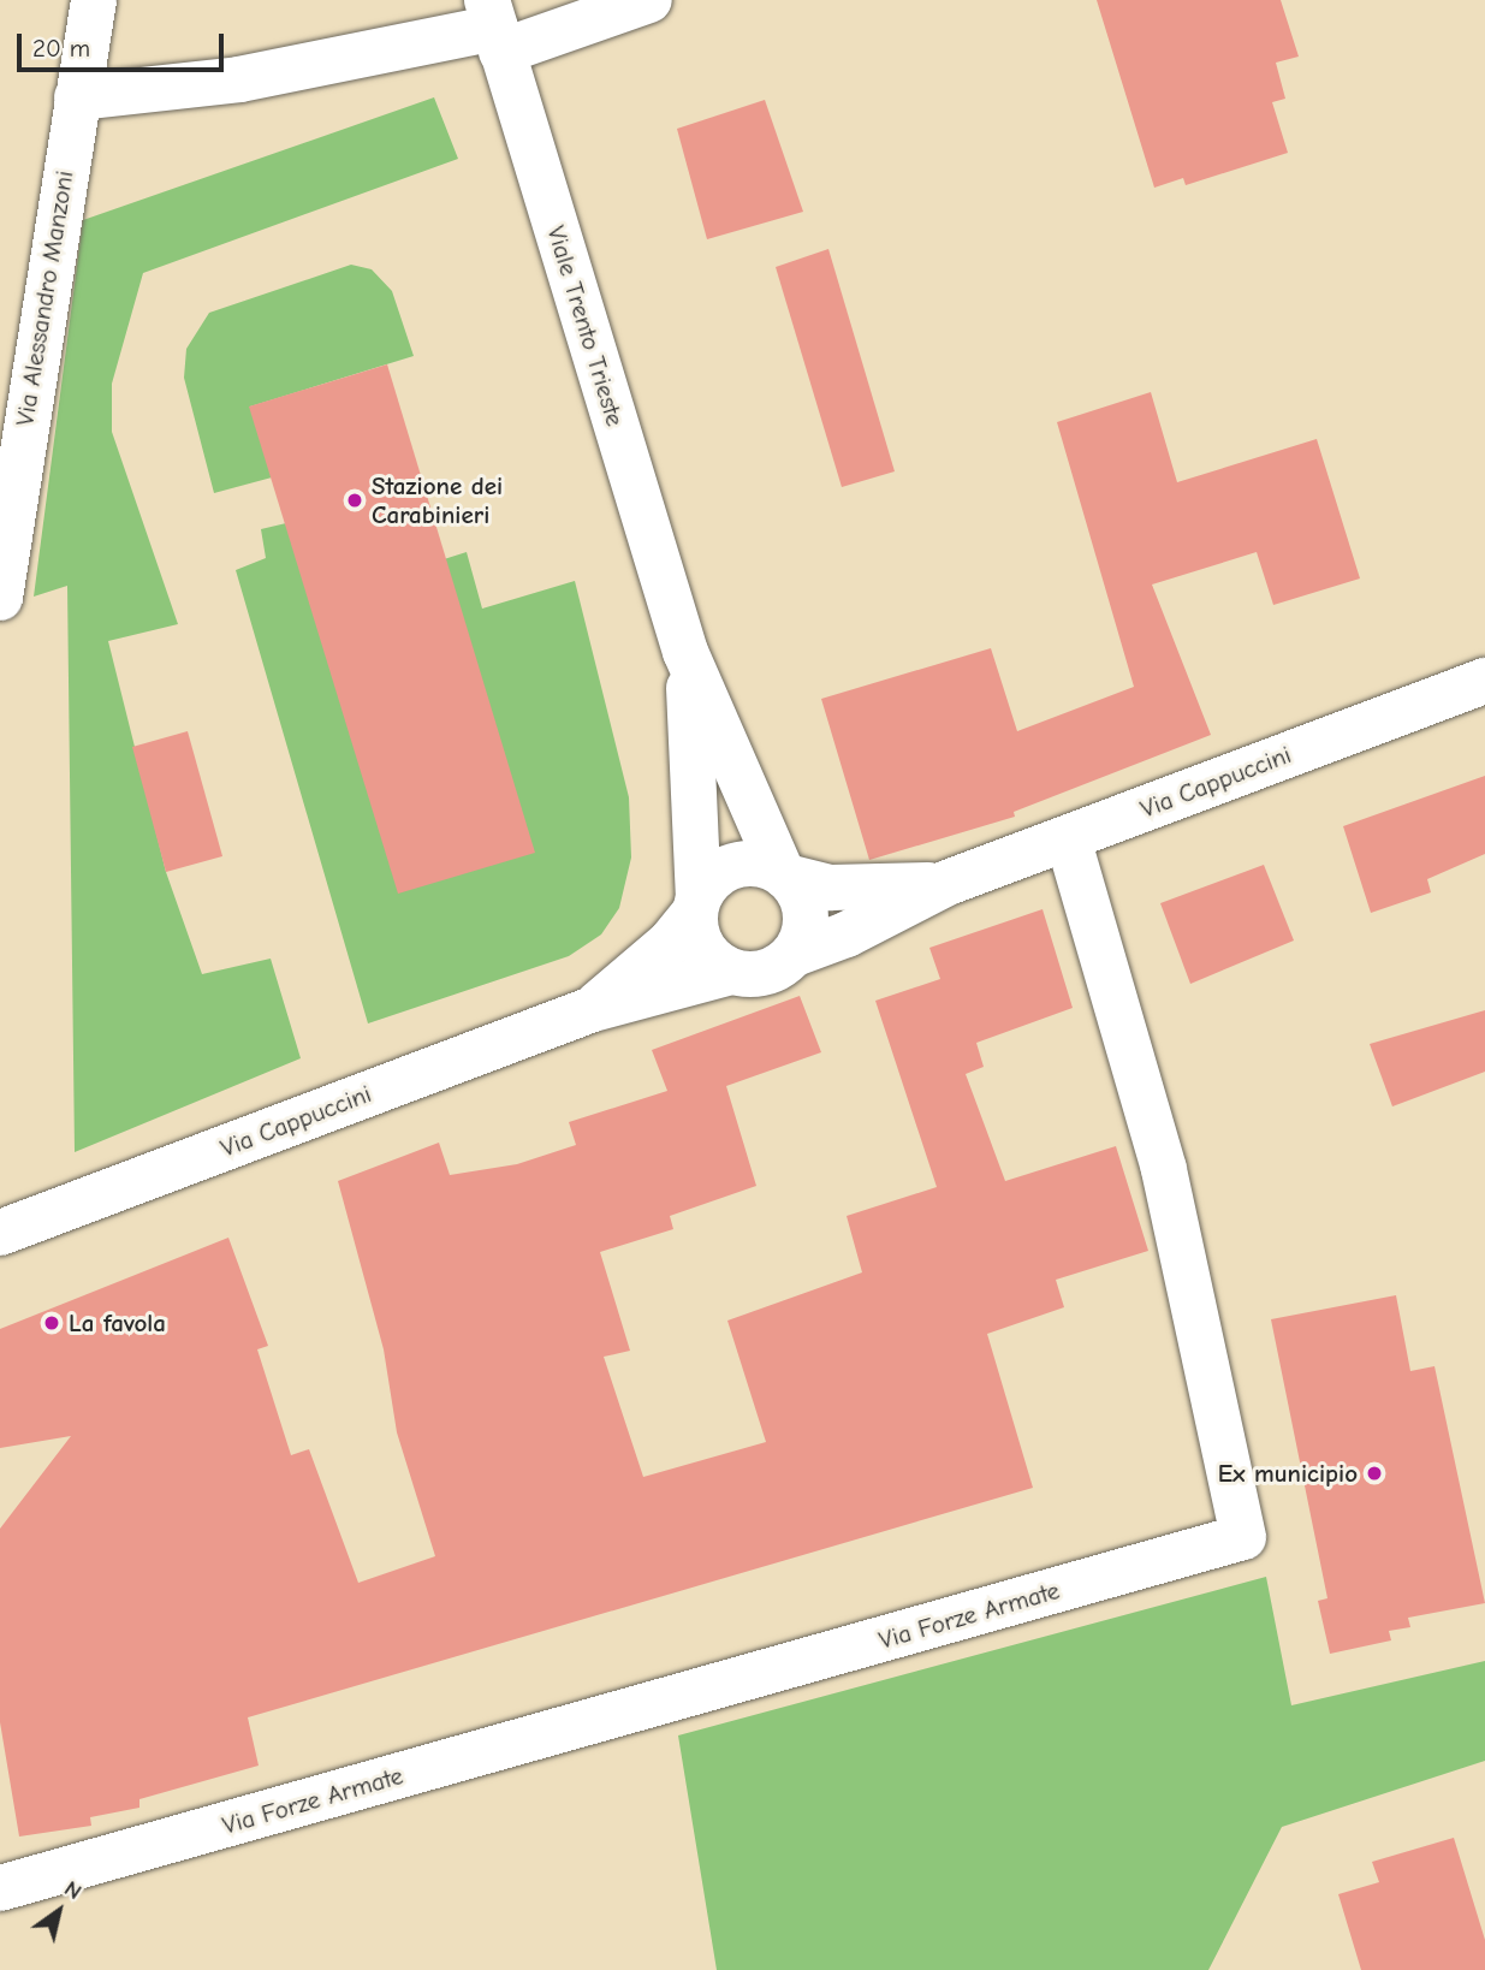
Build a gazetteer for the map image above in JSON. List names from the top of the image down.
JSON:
{
  "streets": {
    "street": [
      "Via Alessandro Manzoni",
      "Viale Trento Trieste",
      "Via Cappuccini",
      "Via Forze Armate"
    ]
  },
  "crossings": [
    ["Viale Trento Trieste", "Via Cappuccini"],
    ["Via Cappuccini", "Via Forze Armate"]
  ],
  "places": ["Stazione dei Carabinieri", "La favola", "Ex municipio"],
  "scale_bar": "20 m",
  "north": "top right"
}
